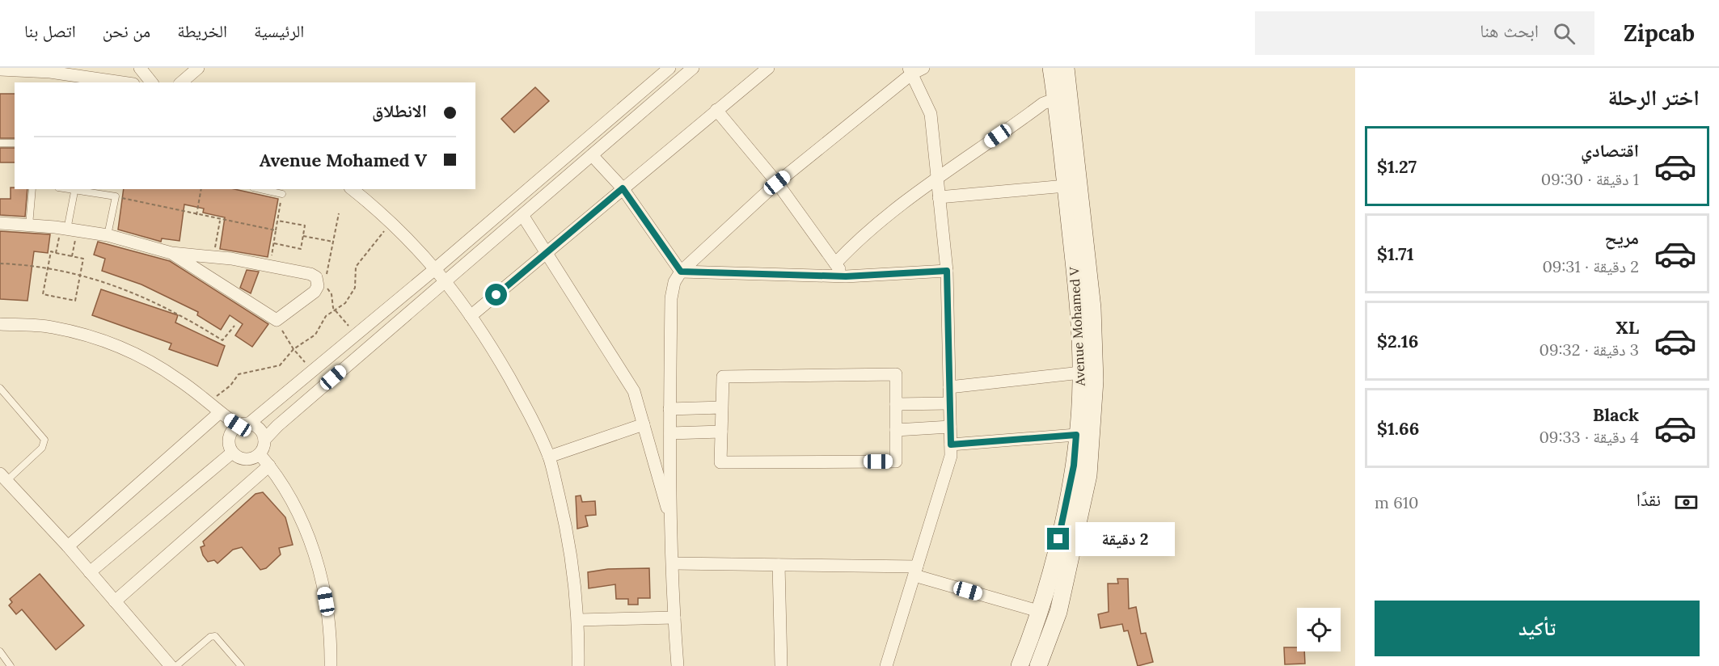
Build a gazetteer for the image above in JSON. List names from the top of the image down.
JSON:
{
  "streets": {
    "street": ["Avenue Mohamed V"]
  },
  "page": {
    "header": "Zipcab",
    "search": "ابحث هنا",
    "nav": [
      "الرئيسية",
      "الخريطة",
      "من نحن",
      "اتصل بنا"
    ],
    "heading": "اختر الرحلة",
    "banner": ["الانطلاق", "Avenue Mohamed V"],
    "list": [
      {
        "name": "اقتصادي",
        "note": "1 دقيقة · 09:30",
        "value": "$1.27"
      },
      {
        "name": "مريح",
        "note": "2 دقيقة · 09:31",
        "value": "$1.71"
      },
      {
        "name": "XL",
        "note": "3 دقيقة · 09:32",
        "value": "$2.16"
      },
      {
        "name": "Black",
        "note": "4 دقيقة · 09:33",
        "value": "$1.66"
      }
    ],
    "pay": ["نقدًا", "610 m"],
    "bubble": "2 دقيقة",
    "buttons": "تأكيد"
  }
}
